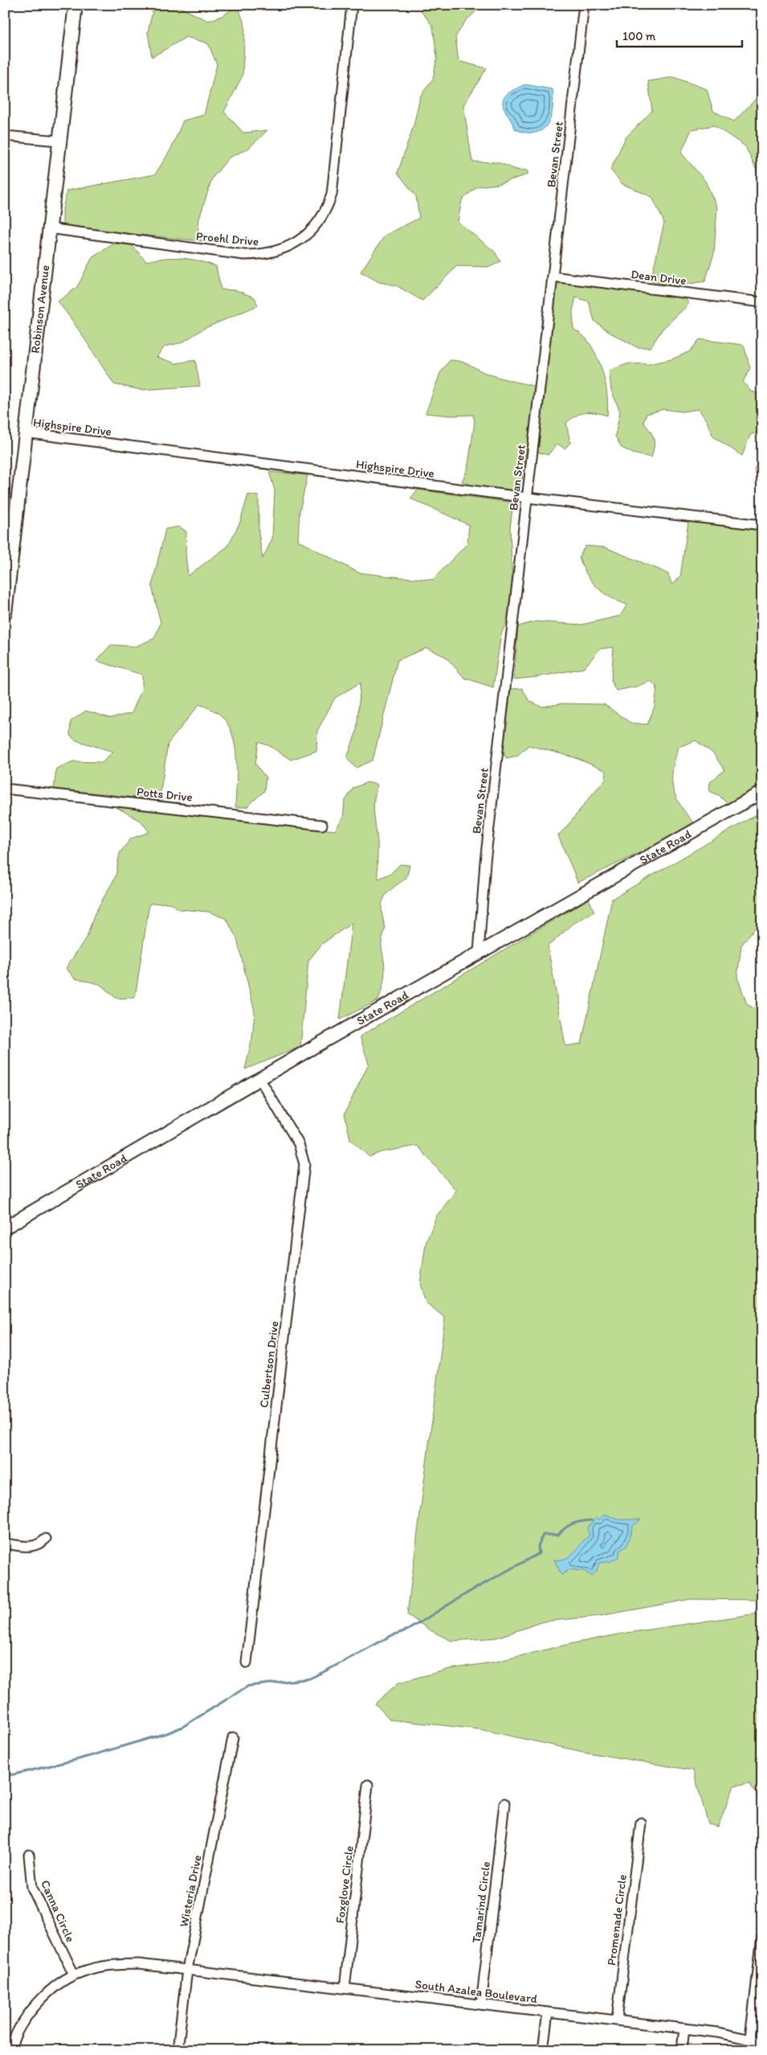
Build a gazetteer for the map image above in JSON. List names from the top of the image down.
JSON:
{
  "streets": {
    "main road": ["Robinson Avenue"],
    "street": [
      "Bevan Street",
      "Proehl Drive",
      "Dean Drive",
      "Highspire Drive",
      "Potts Drive",
      "State Road",
      "Culbertson Drive",
      "Foxglove Circle",
      "Wisteria Drive",
      "Tamarind Circle",
      "Canna Circle",
      "Promenade Circle",
      "South Azalea Boulevard"
    ]
  },
  "crossings": [
    ["Bevan Street", "Dean Drive"],
    ["Bevan Street", "Highspire Drive"],
    ["Bevan Street", "State Road"],
    ["Proehl Drive", "Robinson Avenue"],
    ["Robinson Avenue", "Highspire Drive"],
    ["State Road", "Culbertson Drive"],
    ["Foxglove Circle", "South Azalea Boulevard"],
    ["Wisteria Drive", "South Azalea Boulevard"],
    ["Tamarind Circle", "South Azalea Boulevard"],
    ["Canna Circle", "South Azalea Boulevard"],
    ["Promenade Circle", "South Azalea Boulevard"]
  ],
  "scale_bar": "100 m"
}
